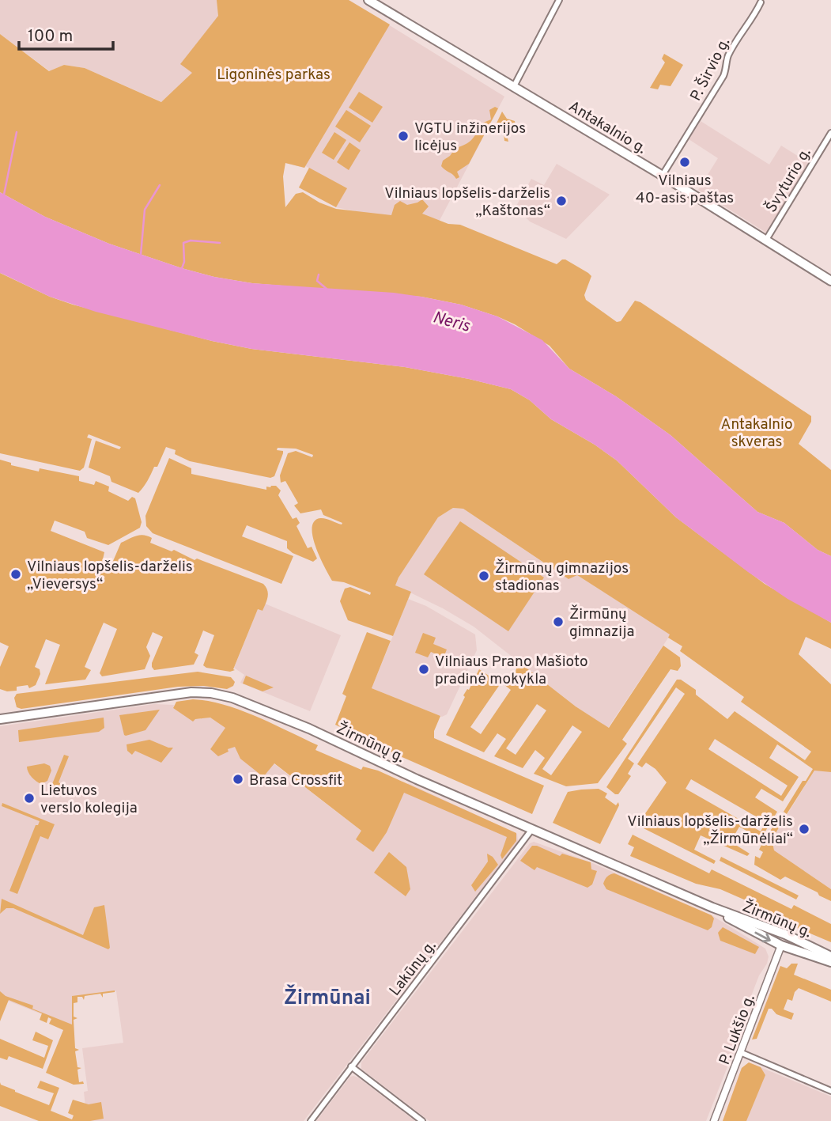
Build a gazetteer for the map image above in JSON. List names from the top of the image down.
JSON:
{
  "streets": {
    "main road": ["Antakalnio g.", "Žirmūnų g."],
    "street": [
      "P. Širvio g.",
      "Švyturio g.",
      "Lakūnų g.",
      "P. Lukšio g."
    ]
  },
  "crossings": [
    ["P. Širvio g.", "Antakalnio g."],
    ["Antakalnio g.", "Švyturio g."],
    ["Žirmūnų g.", "Lakūnų g."],
    ["Žirmūnų g.", "P. Lukšio g."]
  ],
  "districts": ["Žirmūnai"],
  "water": ["Neris"],
  "parks": ["Ligoninės parkas", "Antakalnio skveras"],
  "places": [
    "VGTU inžinerijos licėjus",
    "Vilniaus 40-asis paštas",
    "Vilniaus lopšelis-darželis „Kaštonas“",
    "Vilniaus lopšelis-darželis „Vieversys“",
    "Žirmūnų gimnazijos stadionas",
    "Žirmūnų gimnazija",
    "Vilniaus Prano Mašioto pradinė mokykla",
    "Brasa Crossfit",
    "Lietuvos verslo kolegija",
    "Vilniaus lopšelis-darželis „Žirmūnėliai“"
  ],
  "scale_bar": "100 m"
}
